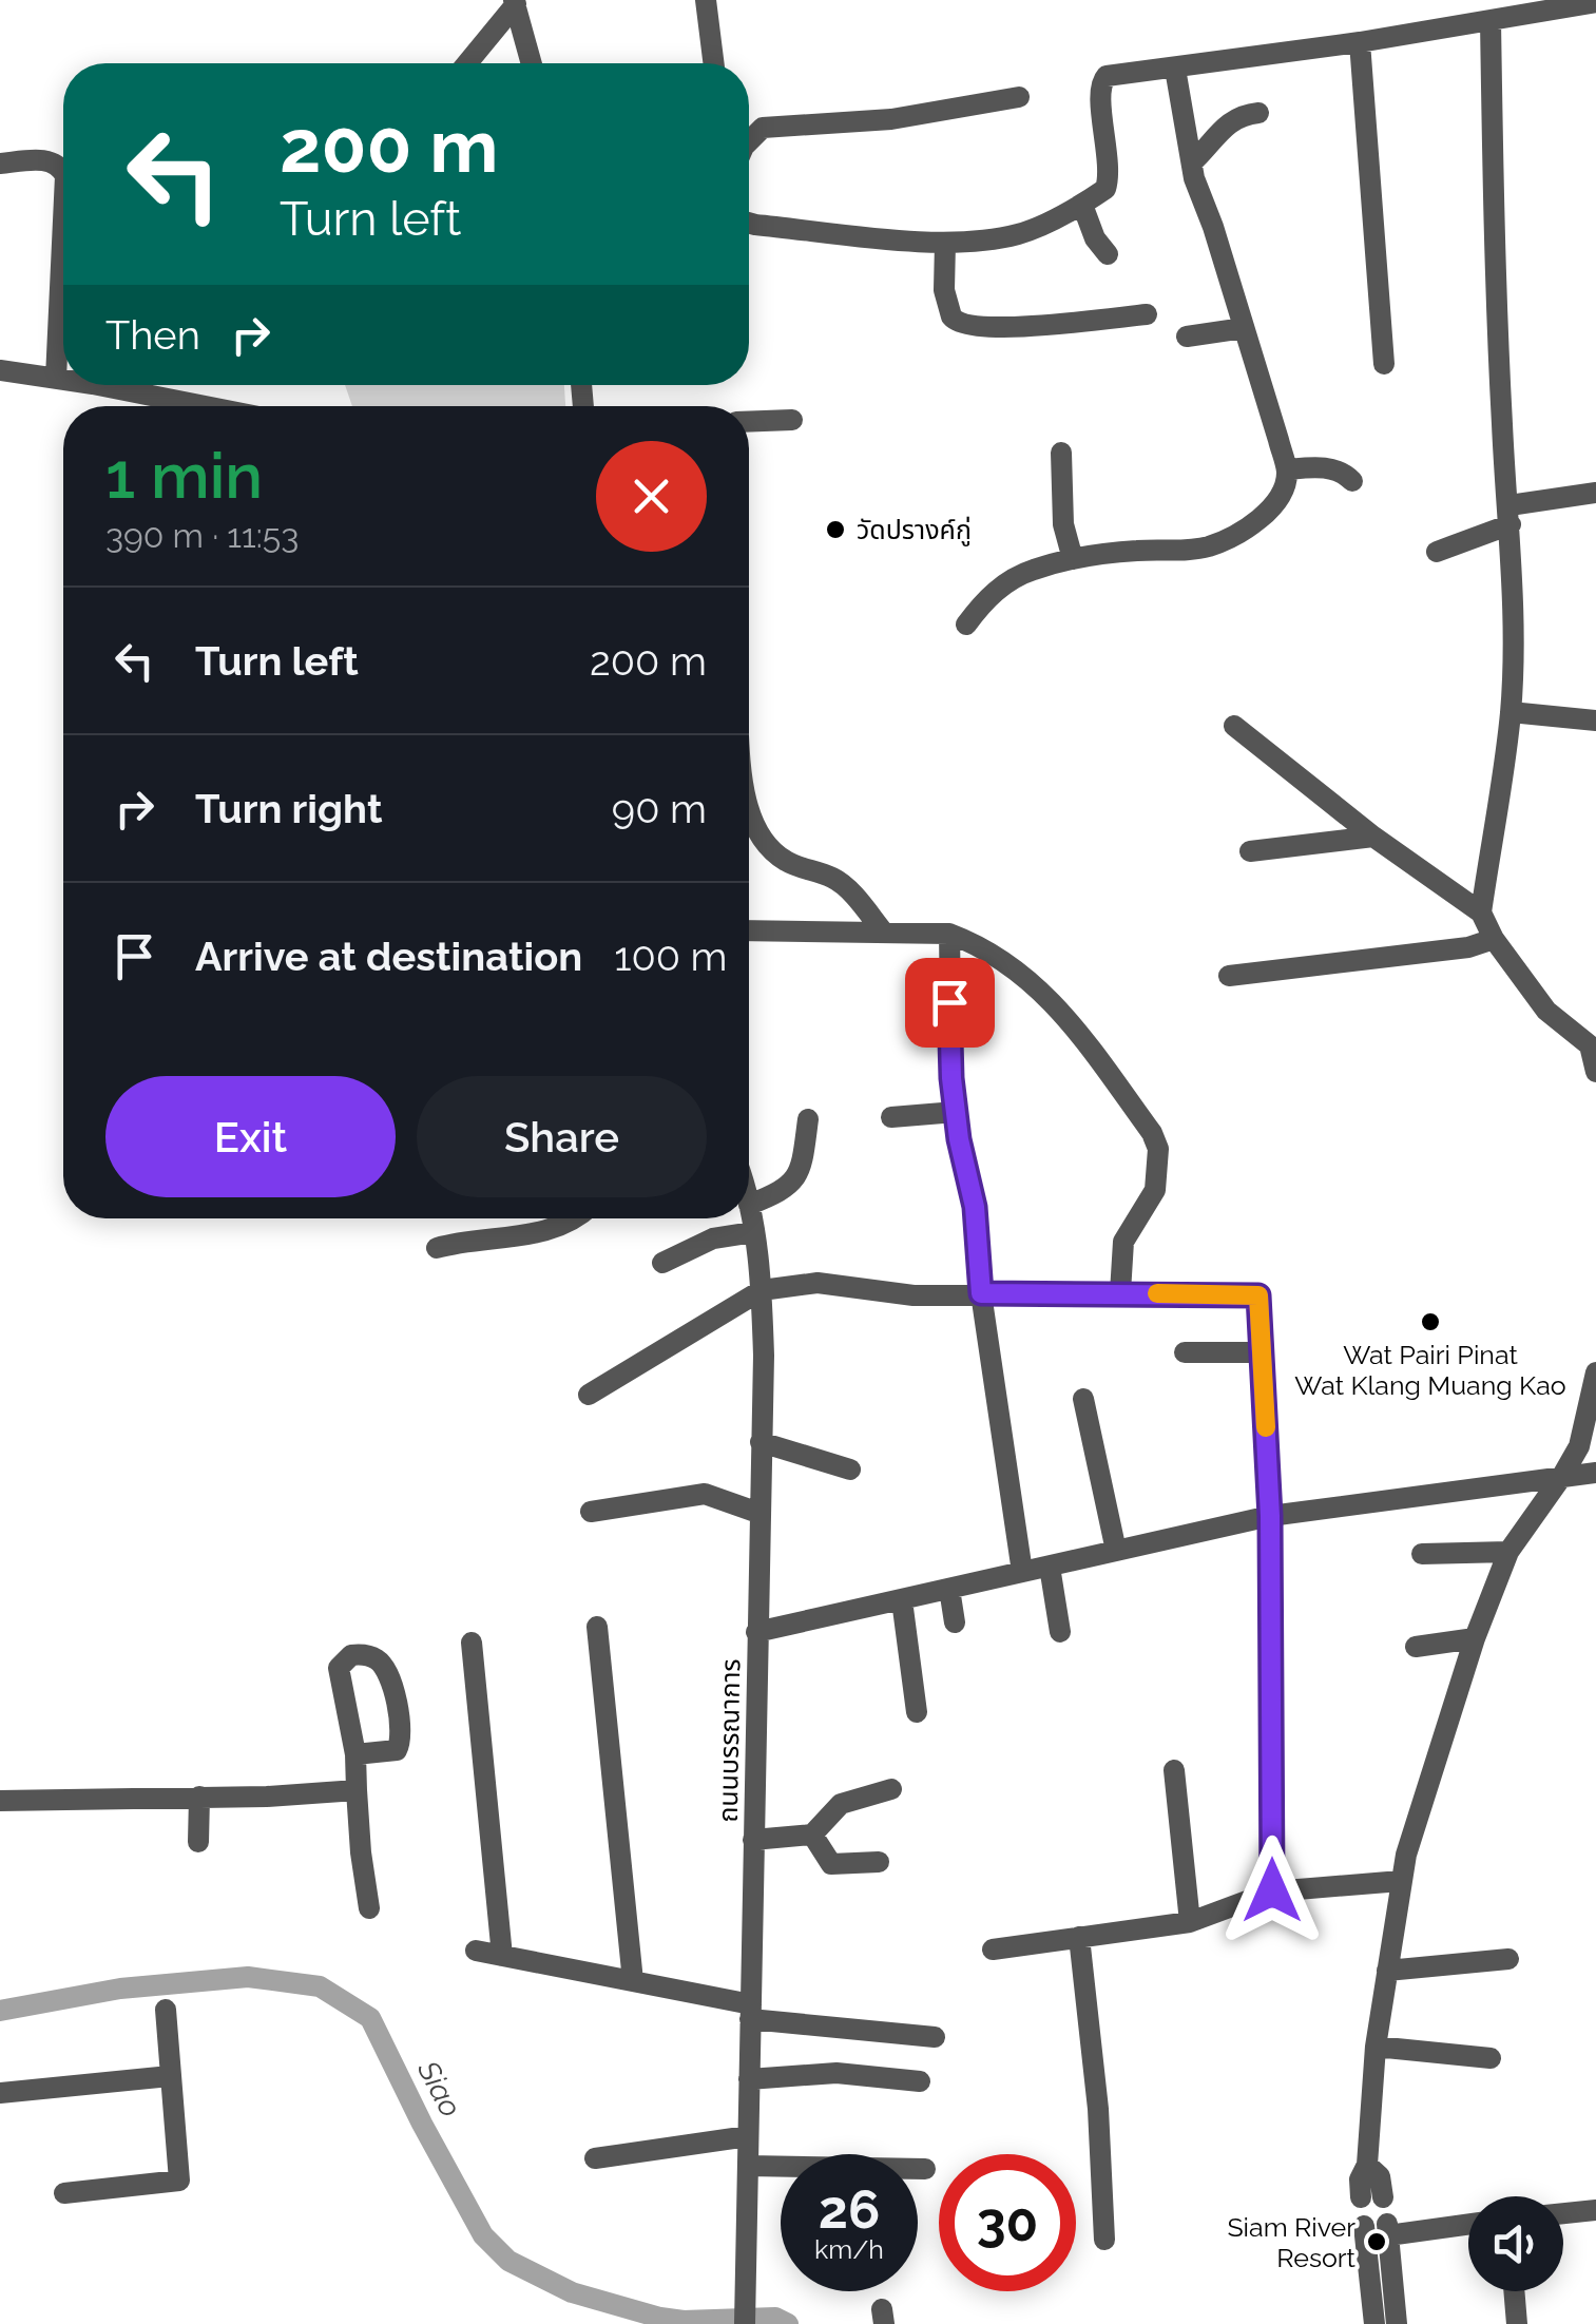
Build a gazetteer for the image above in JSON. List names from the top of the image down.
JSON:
{
  "streets": {
    "street": ["ถนนบรรณาการ"]
  },
  "water": ["Siao"],
  "places": ["วัดปรางค์กู่", "Wat Pairi Pinat Wat Klang Muang Kao", "Siam River Resort"],
  "page": {
    "turn": ["200 m", "Turn left"],
    "then": "Then",
    "heading": ["1 min", "390 m · 11:53"],
    "list": [
      {
        "name": "Turn left",
        "value": "200 m"
      },
      {
        "name": "Turn right",
        "value": "90 m"
      },
      {
        "name": "Arrive at destination",
        "value": "100 m"
      }
    ],
    "buttons": ["Exit", "Share"],
    "speed": "26 km/h",
    "limit": "30"
  }
}
